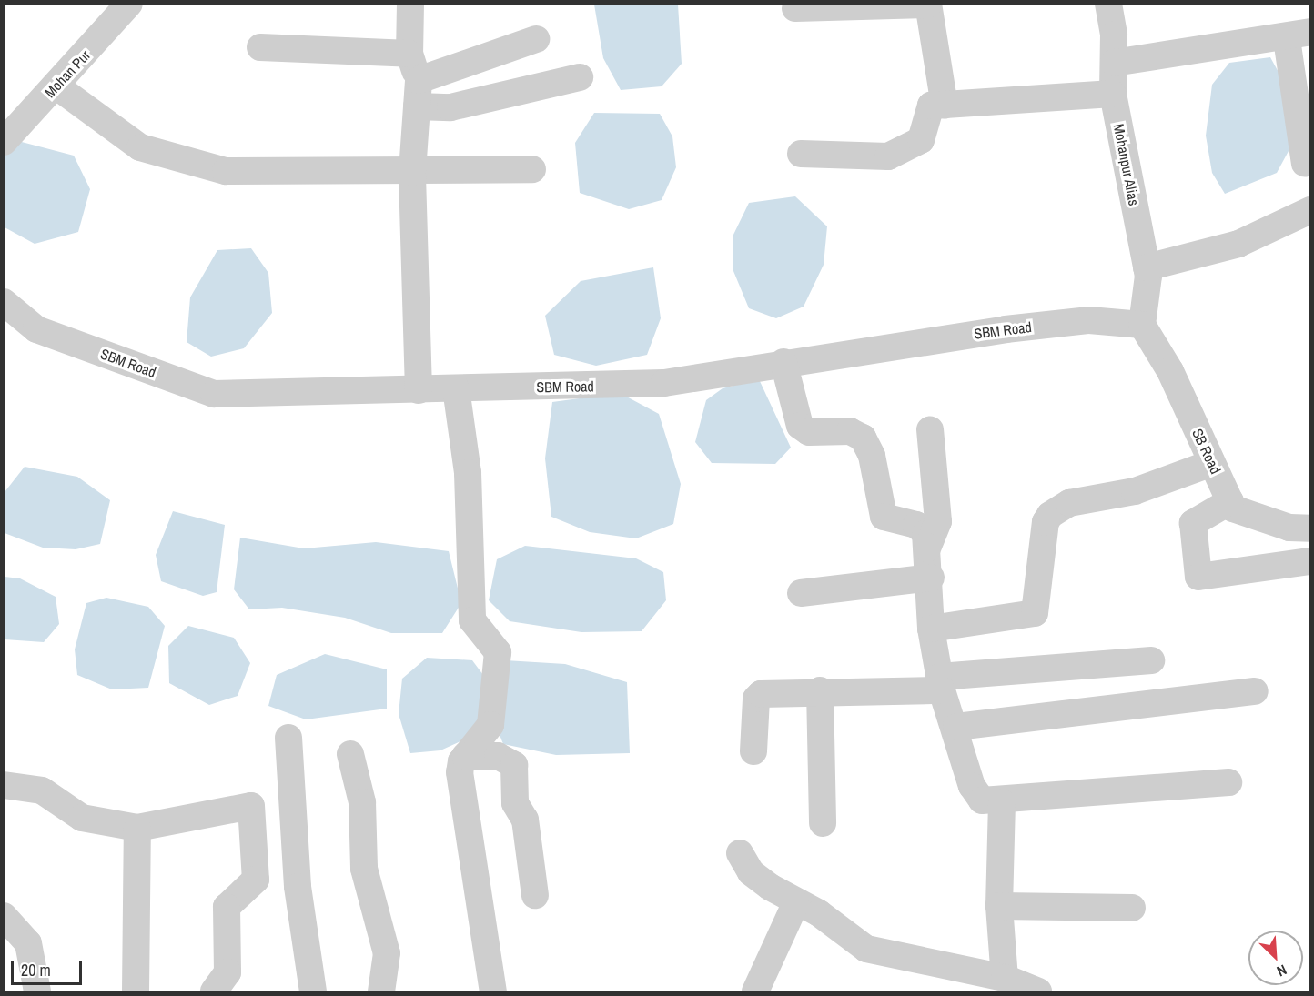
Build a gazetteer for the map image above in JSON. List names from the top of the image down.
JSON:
{
  "streets": {
    "street": [
      "Mohan Pur",
      "Mohanpur Alias",
      "SBM Road",
      "SB Road"
    ]
  },
  "crossings": [
    ["Mohanpur Alias", "SBM Road"],
    ["Mohanpur Alias", "SB Road"],
    ["SBM Road", "SB Road"]
  ],
  "scale_bar": "20 m",
  "north": "bottom right"
}
